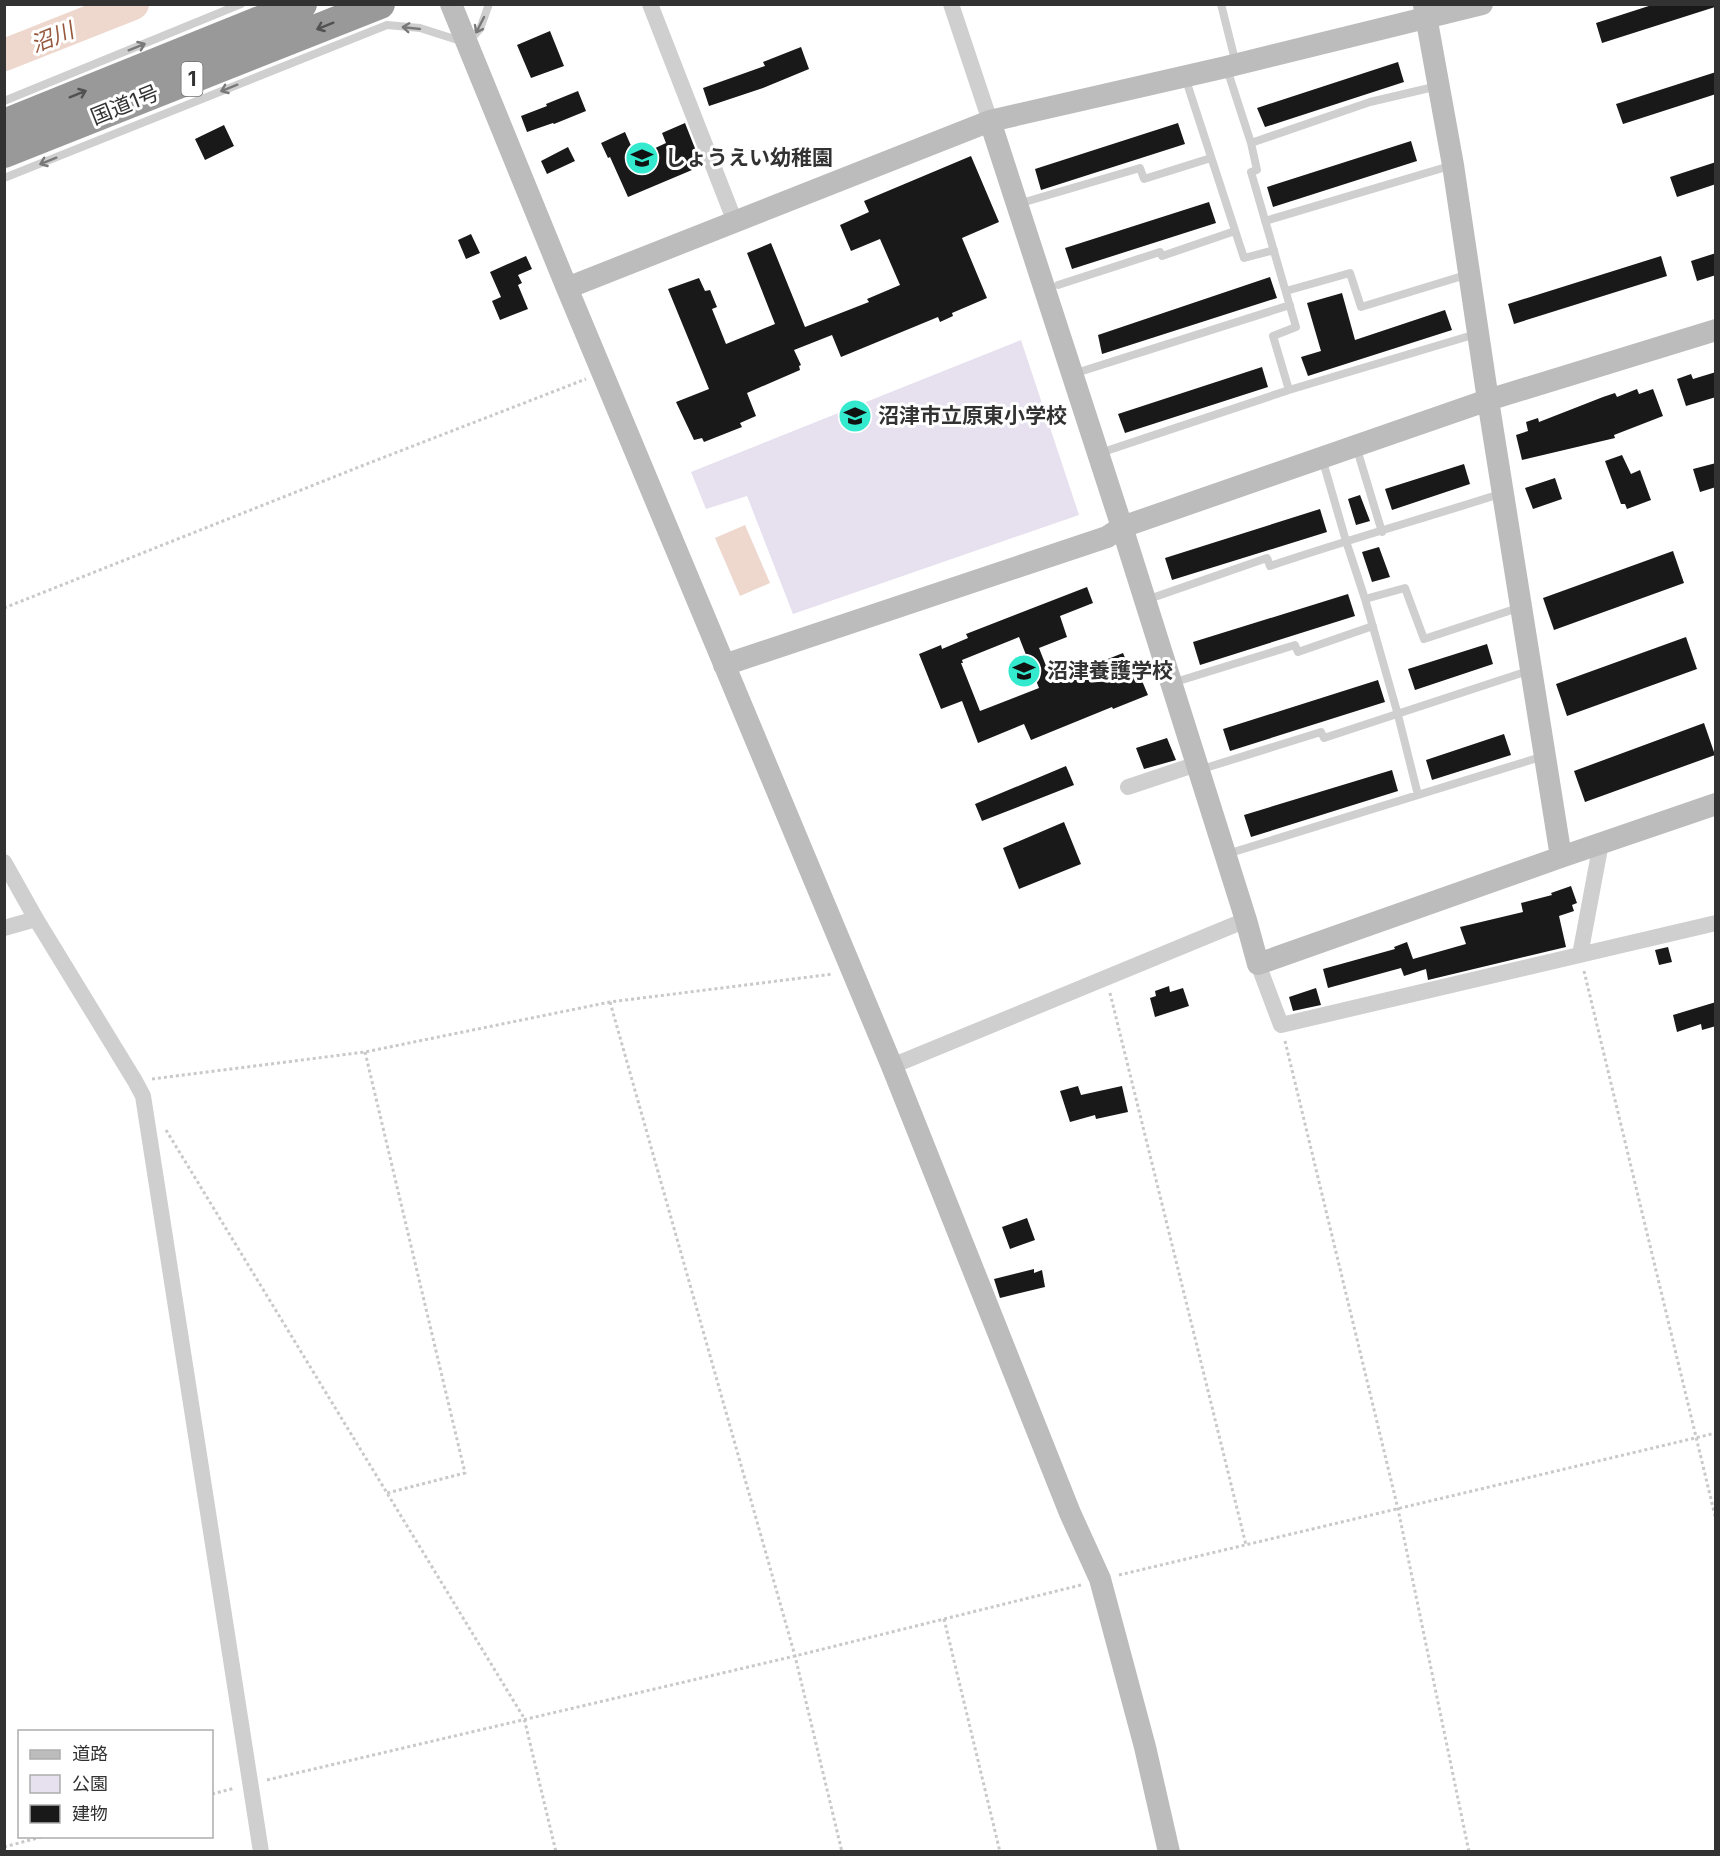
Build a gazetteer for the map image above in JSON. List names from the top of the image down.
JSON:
{
  "streets": {
    "highway": ["1", "国道1号"]
  },
  "water": ["沼川"],
  "places": {
    "school or university": ["しょうえい幼稚園", "沼津市立原東小学校", "沼津養護学校"]
  },
  "legend": ["道路", "公園", "建物"]
}
